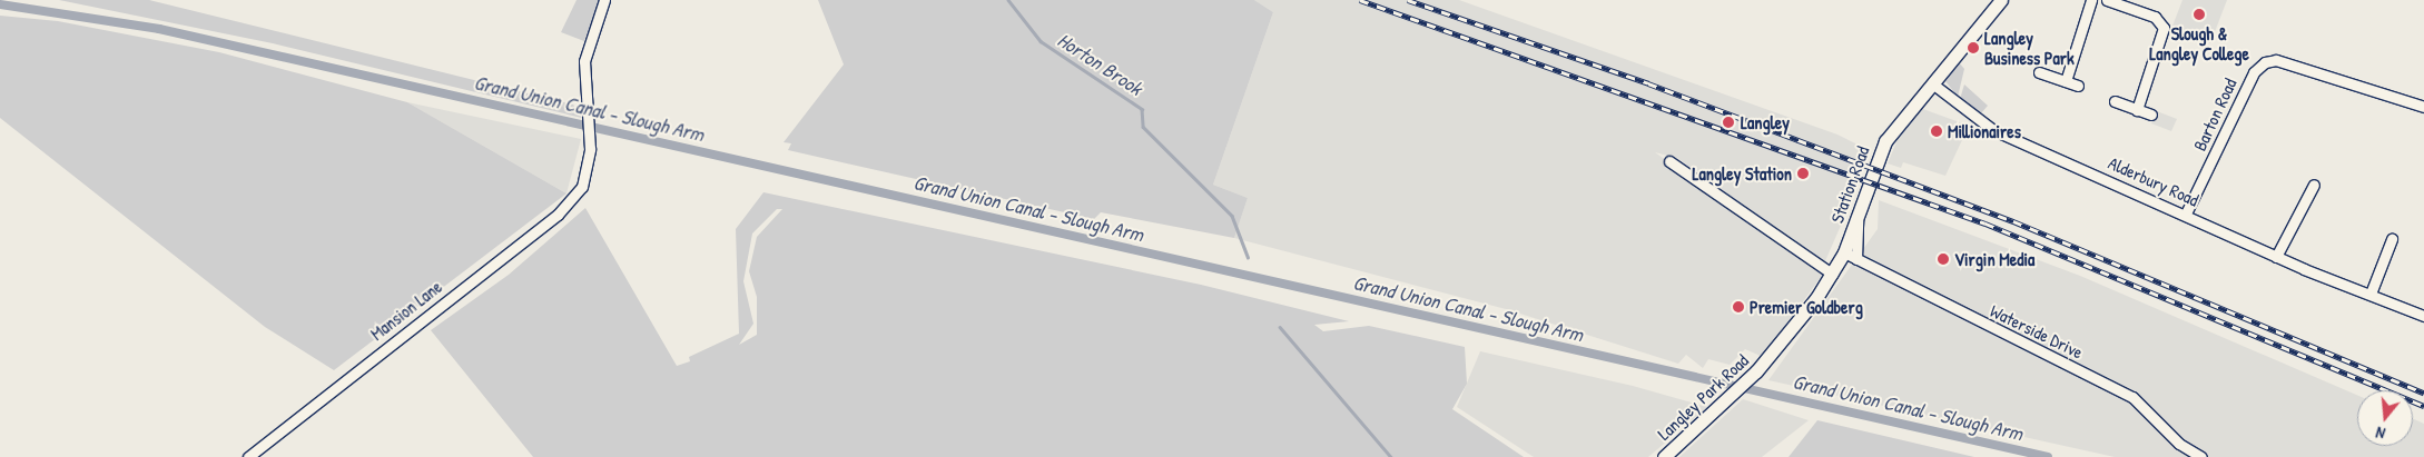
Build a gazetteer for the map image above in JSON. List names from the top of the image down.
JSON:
{
  "streets": {
    "main road": ["Station Road", "Langley Park Road"],
    "street": [
      "Barton Road",
      "Alderbury Road",
      "Mansion Lane",
      "Waterside Drive"
    ]
  },
  "crossings": [
    ["Barton Road", "Alderbury Road"],
    ["Alderbury Road", "Station Road"],
    ["Station Road", "Waterside Drive"],
    ["Station Road", "Langley Park Road"]
  ],
  "water": ["Horton Brook", "Grand Union Canal - Slough Arm"],
  "places": [
    "Slough & Langley College",
    "Langley Business Park",
    "Langley",
    "Millionaires",
    "Langley Station",
    "Virgin Media",
    "Premier Goldberg"
  ],
  "north": "bottom"
}
